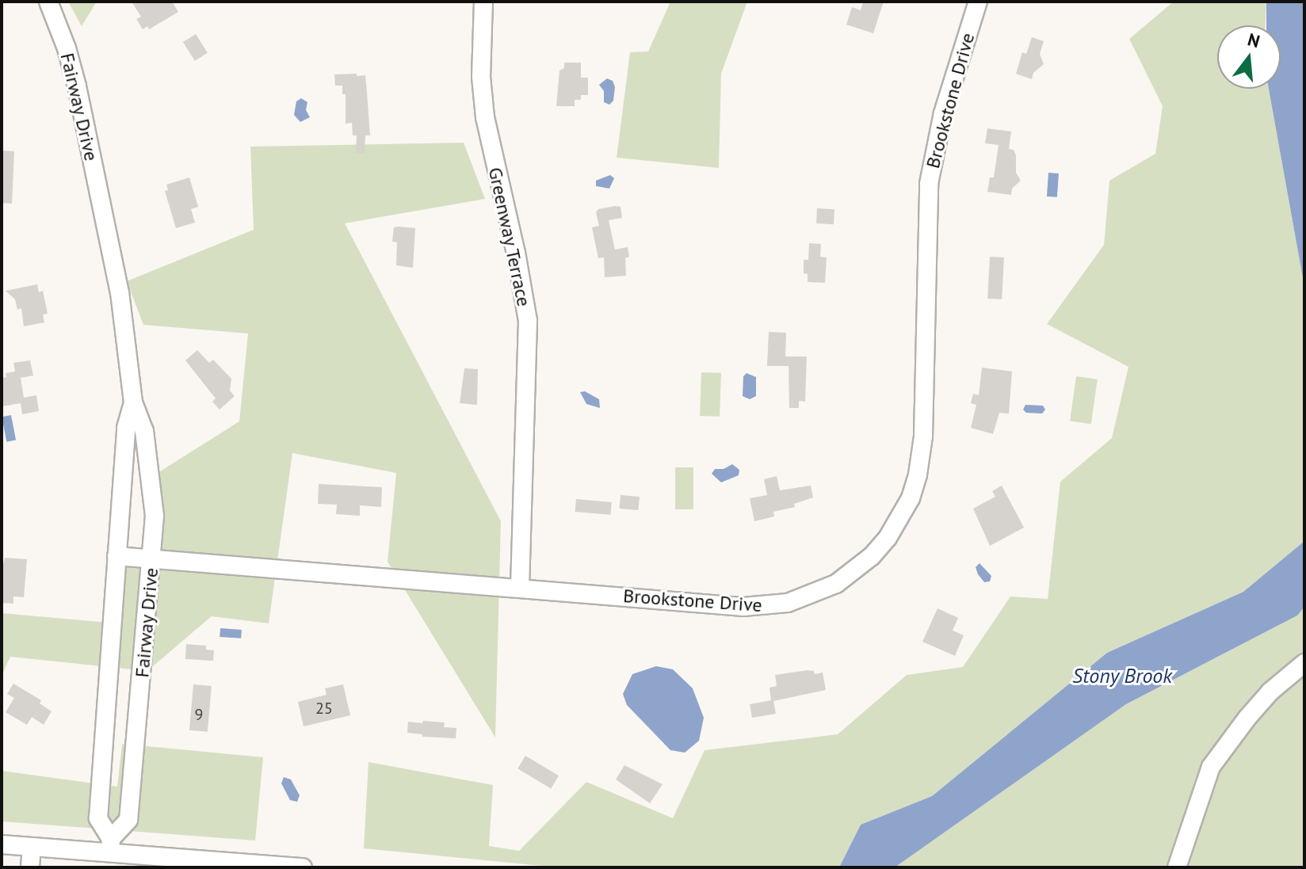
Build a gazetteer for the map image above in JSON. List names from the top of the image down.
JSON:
{
  "streets": {
    "street": ["Brookstone Drive", "Fairway Drive", "Greenway Terrace"]
  },
  "crossings": [
    ["Brookstone Drive", "Fairway Drive"],
    ["Brookstone Drive", "Greenway Terrace"]
  ],
  "water": ["Stony Brook"],
  "house_numbers": ["25", "9"],
  "north": "top"
}
